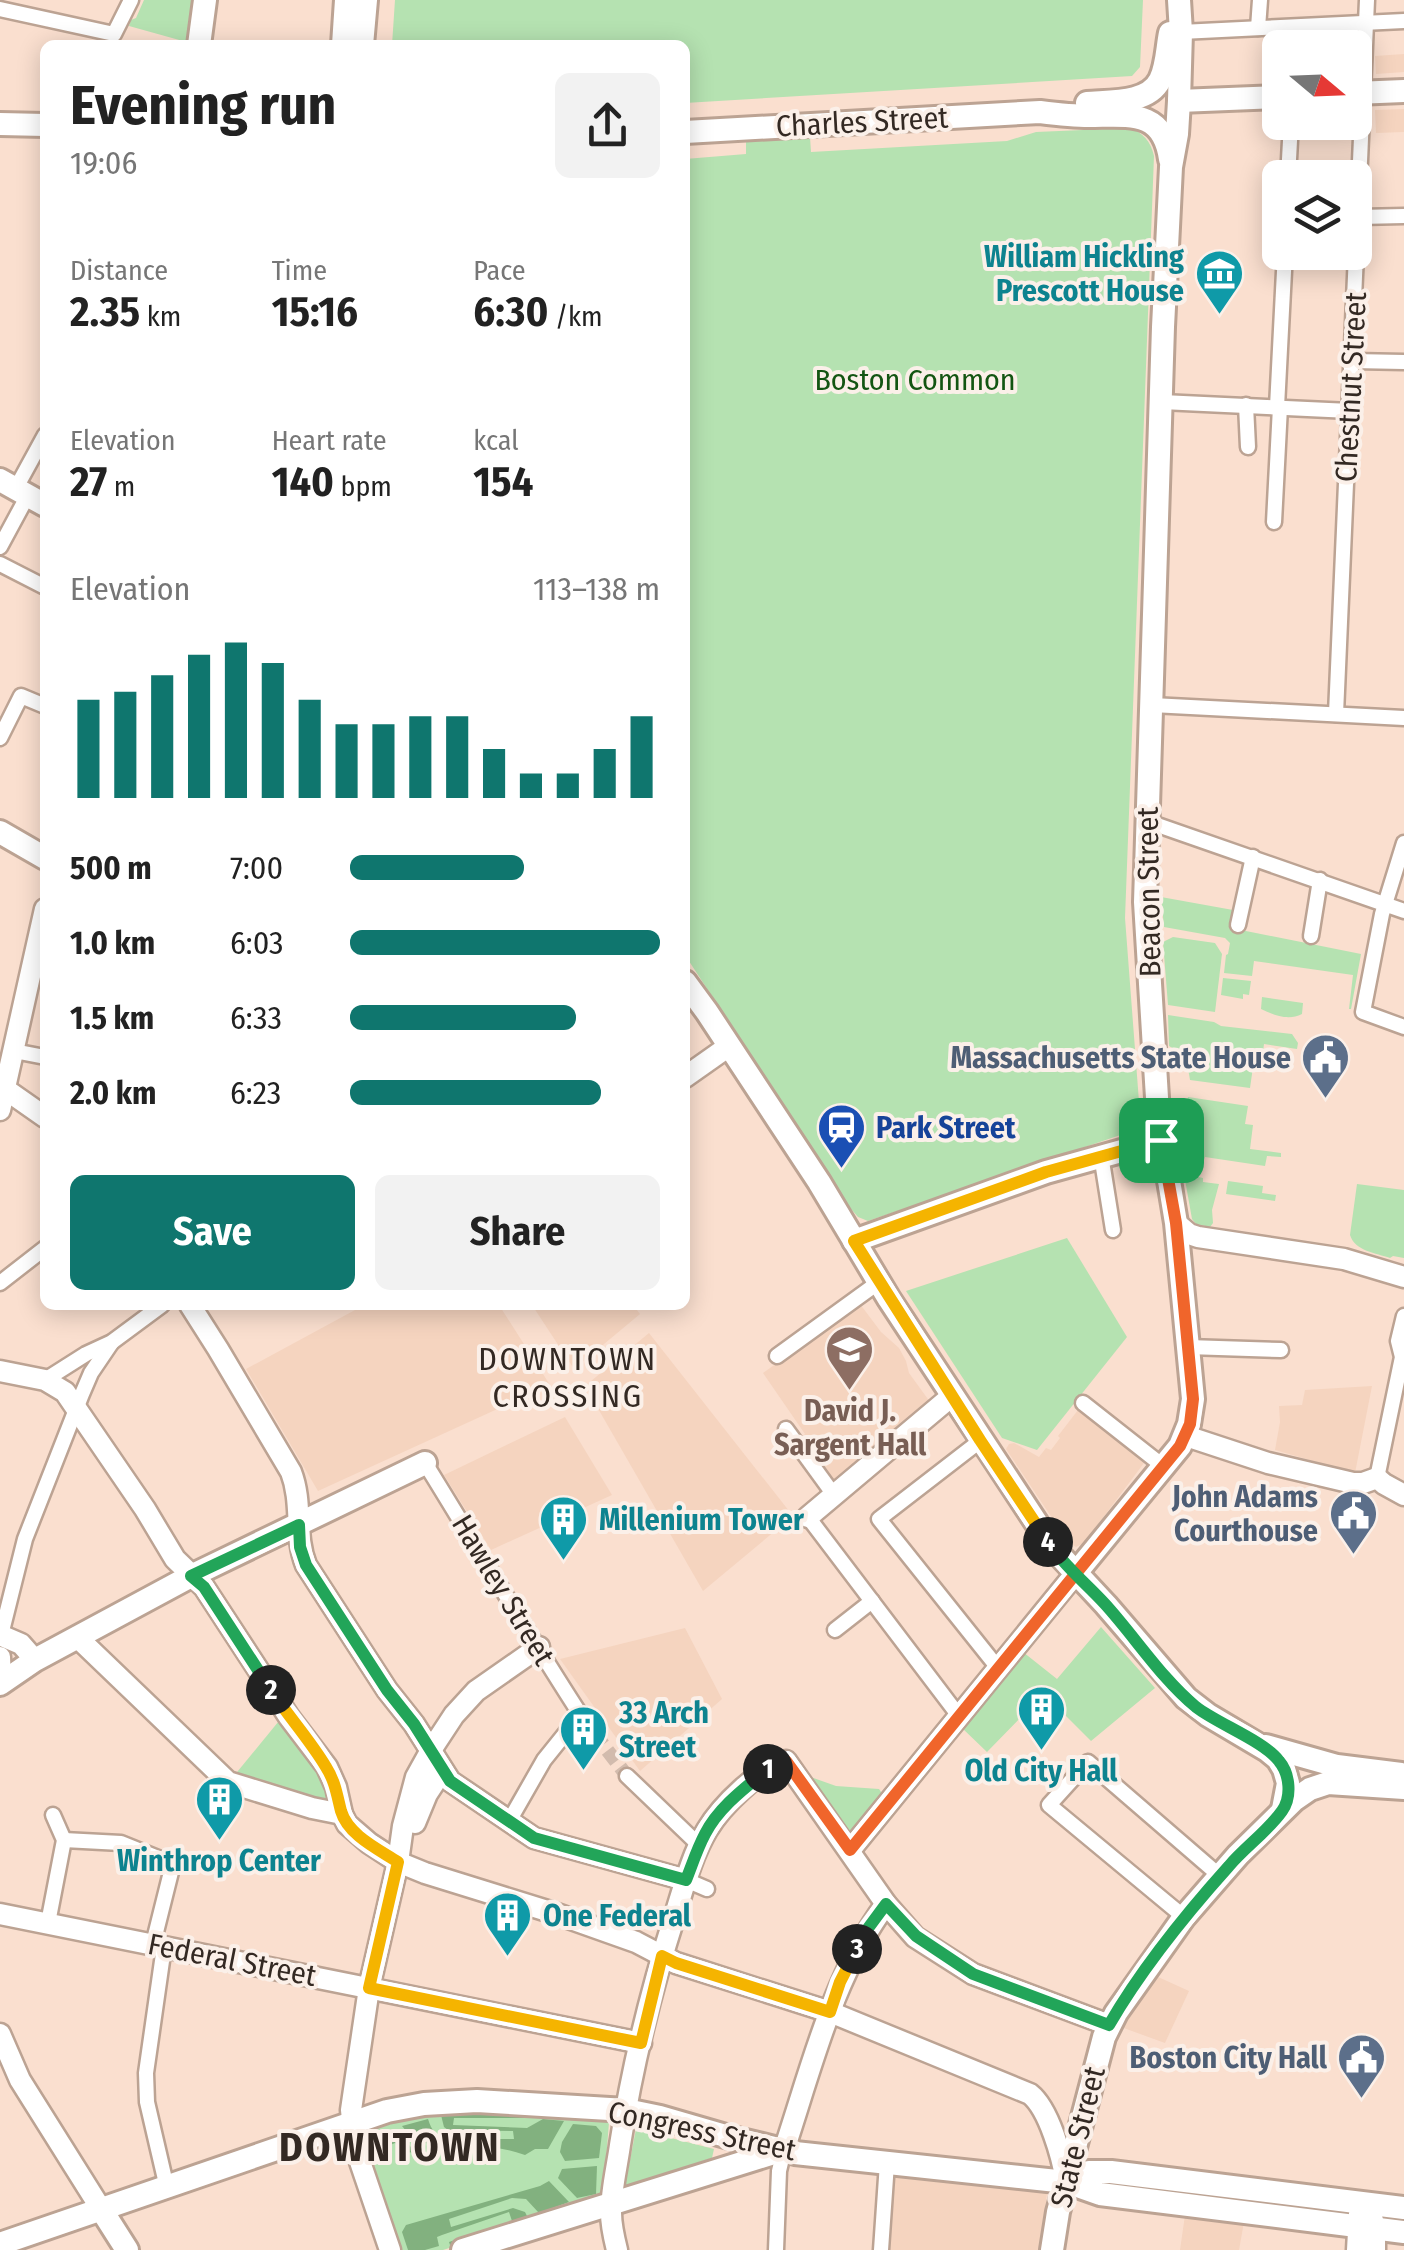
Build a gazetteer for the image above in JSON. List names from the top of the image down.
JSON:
{
  "streets": {
    "main road": [
      "Charles Street",
      "Beacon Street",
      "Federal Street",
      "Congress Street",
      "State Street"
    ],
    "street": ["Chestnut Street", "Hawley Street"]
  },
  "crossings": [
    ["Charles Street", "Beacon Street"],
    ["Congress Street", "State Street"]
  ],
  "districts": ["DOWNTOWN CROSSING", "DOWNTOWN"],
  "parks": ["Boston Common"],
  "places": {
    "museum": ["William Hickling Prescott House"],
    "public building": ["Massachusetts State House", "John Adams Courthouse", "Boston City Hall"],
    "station": ["Park Street"],
    "school or university": ["David J. Sargent Hall"],
    "building": [
      "Millenium Tower",
      "Old City Hall",
      "33 Arch Street",
      "Winthrop Center",
      "One Federal"
    ]
  },
  "north": "right",
  "page": {
    "heading": ["Evening run", "19:06"],
    "stats": [
      ["Distance", "2.35 km"],
      ["Time", "15:16"],
      ["Pace", "6:30 /km"],
      ["Elevation", "27 m"],
      ["Heart rate", "140 bpm"],
      ["kcal", "154"]
    ],
    "chart": ["Elevation", "113–138 m"],
    "list": [
      {
        "name": "500 m",
        "note": "7:00"
      },
      {
        "name": "1.0 km",
        "note": "6:03"
      },
      {
        "name": "1.5 km",
        "note": "6:33"
      },
      {
        "name": "2.0 km",
        "note": "6:23"
      }
    ],
    "buttons": ["Save", "Share"],
    "pins": [
      "4",
      "2",
      "1",
      "3"
    ]
  }
}
